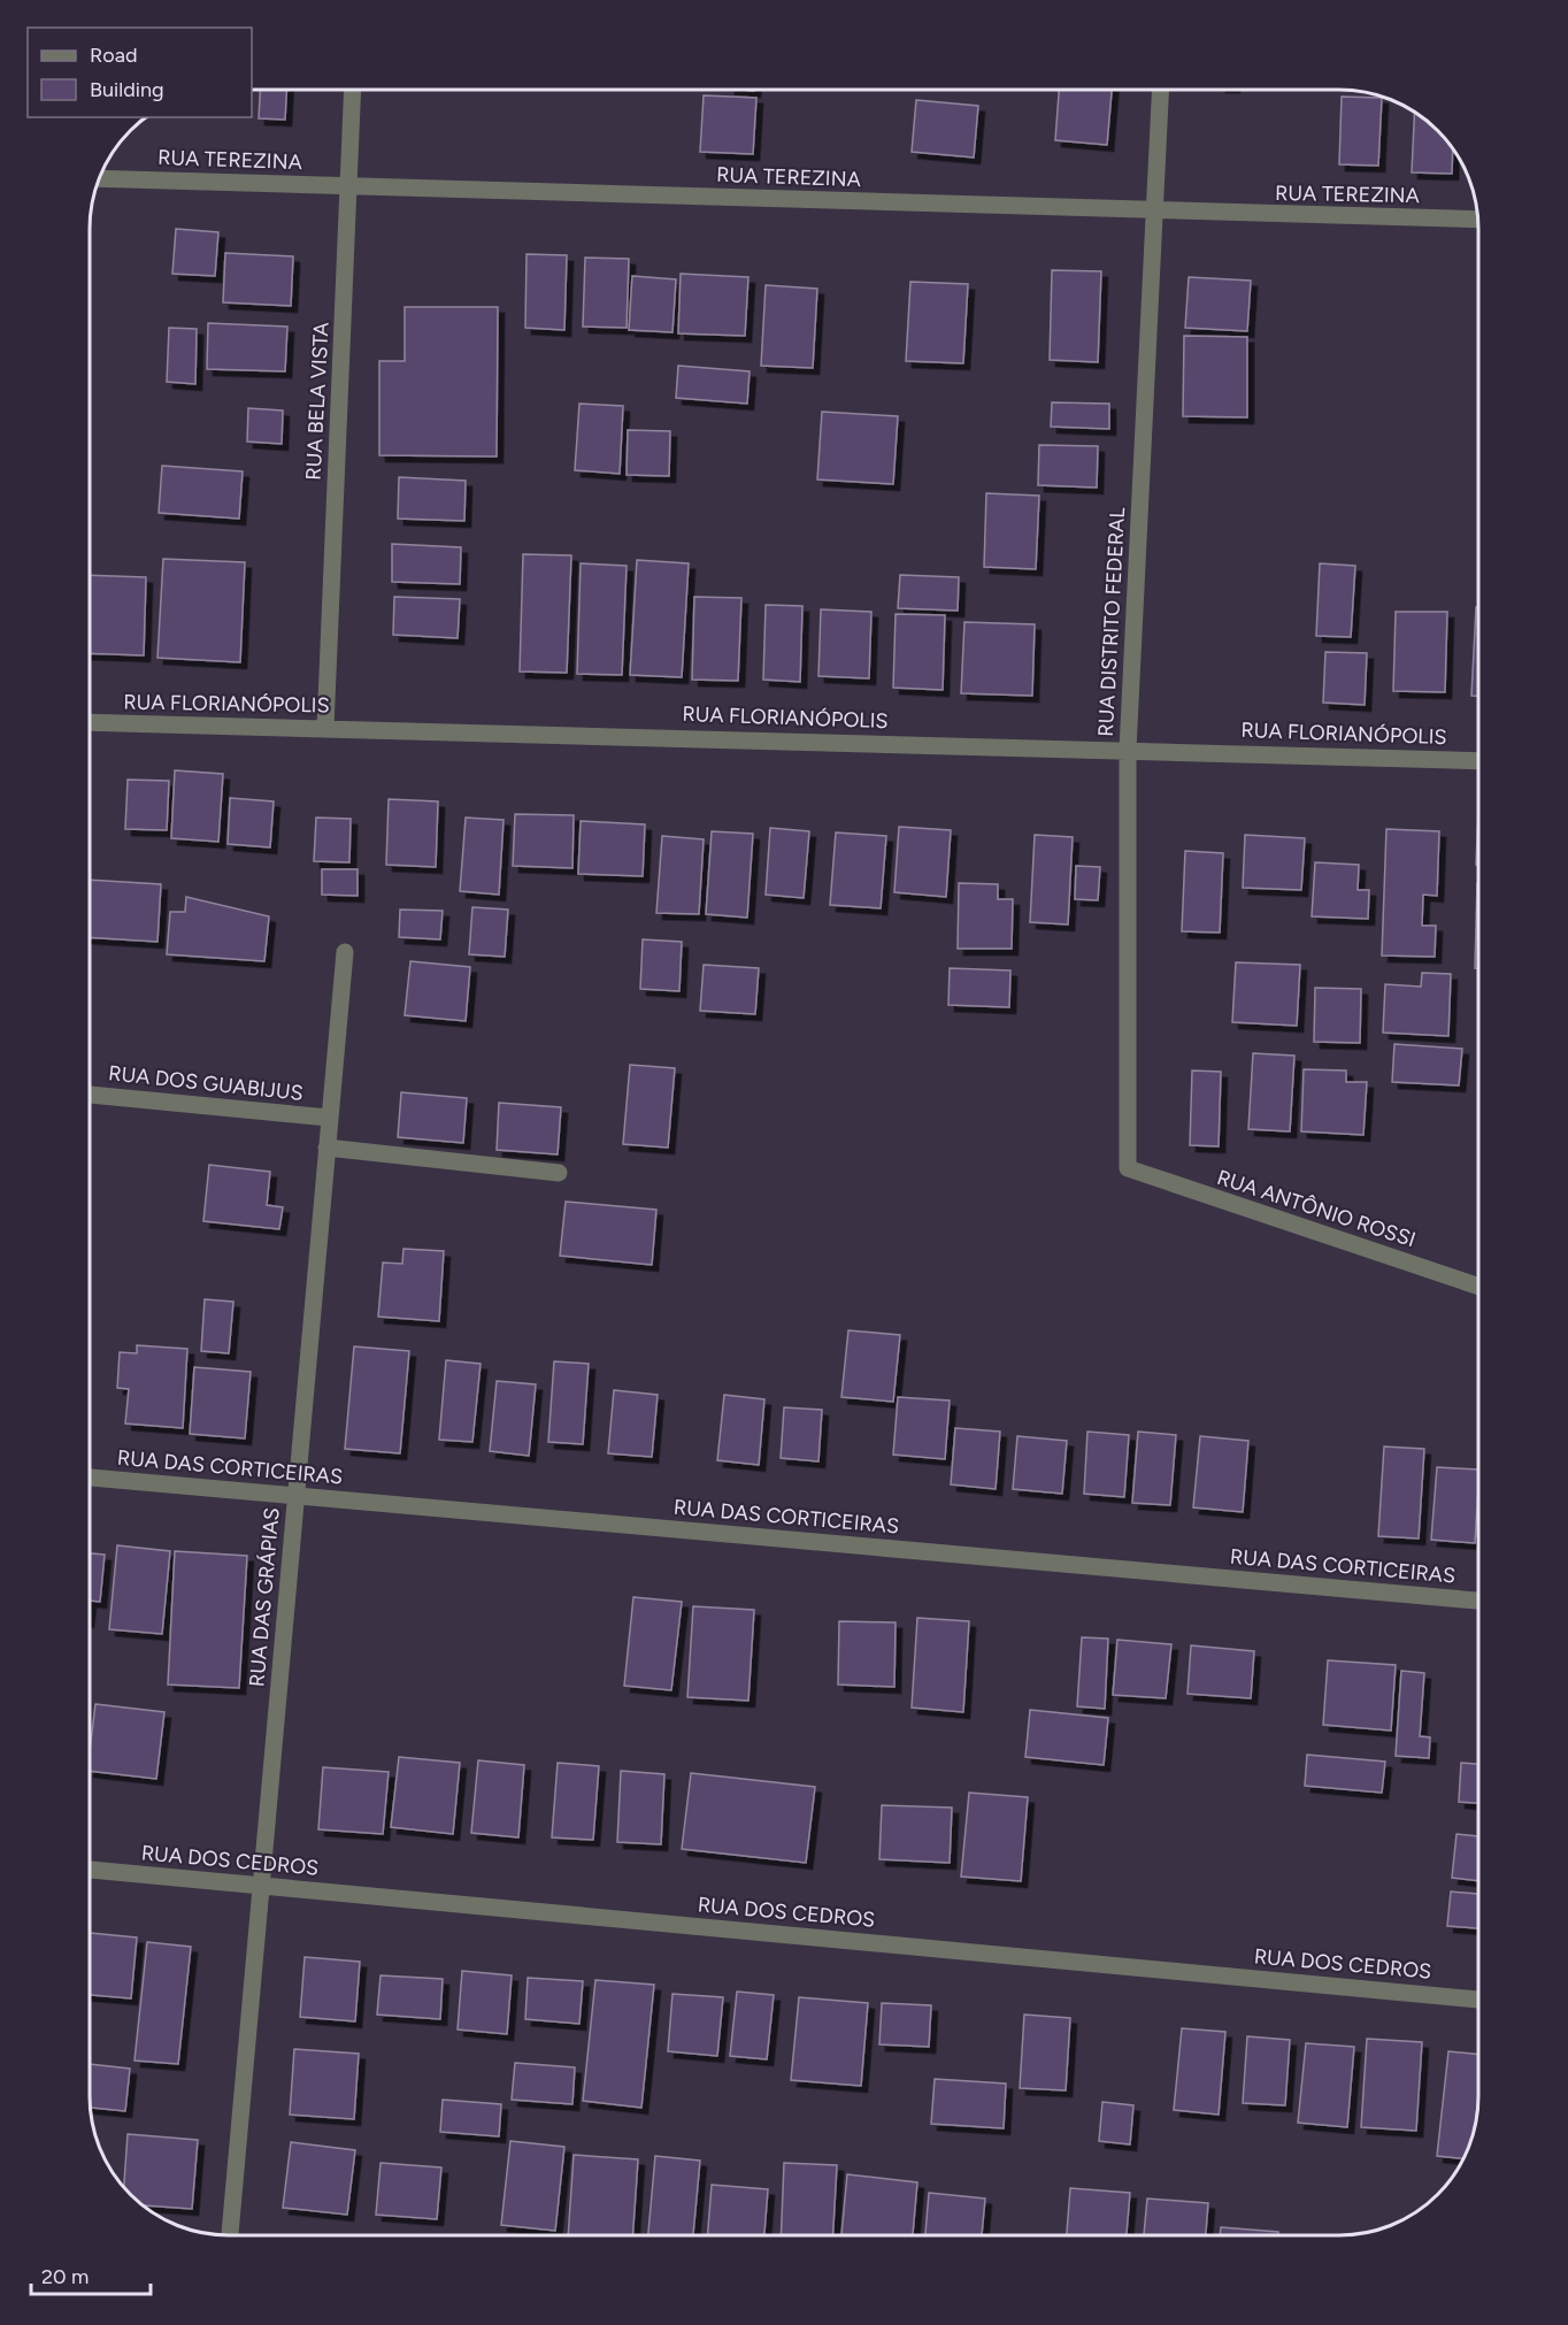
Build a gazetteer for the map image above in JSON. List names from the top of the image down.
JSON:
{
  "streets": {
    "street": [
      "RUA TEREZINA",
      "RUA BELA VISTA",
      "RUA DISTRITO FEDERAL",
      "RUA FLORIANÓPOLIS",
      "RUA DOS GUABIJUS",
      "RUA ANTÔNIO ROSSI",
      "RUA DAS CORTICEIRAS",
      "RUA DAS GRÁPIAS",
      "RUA DOS CEDROS"
    ]
  },
  "crossings": [
    ["RUA TEREZINA", "RUA BELA VISTA"],
    ["RUA TEREZINA", "RUA DISTRITO FEDERAL"],
    ["RUA BELA VISTA", "RUA FLORIANÓPOLIS"],
    ["RUA DISTRITO FEDERAL", "RUA FLORIANÓPOLIS"],
    ["RUA DISTRITO FEDERAL", "RUA ANTÔNIO ROSSI"],
    ["RUA DOS GUABIJUS", "RUA DAS GRÁPIAS"],
    ["RUA DAS CORTICEIRAS", "RUA DAS GRÁPIAS"],
    ["RUA DAS GRÁPIAS", "RUA DOS CEDROS"]
  ],
  "legend": ["Road", "Building"],
  "scale_bar": "20 m"
}
